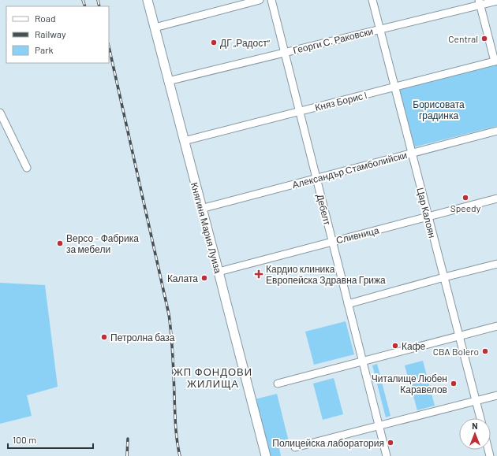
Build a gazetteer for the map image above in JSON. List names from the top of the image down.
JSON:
{
  "streets": {
    "main road": ["Княгиня Мария Луиза"],
    "street": [
      "Георги С. Раковски",
      "Княз Борис I",
      "Александър Стамболийски",
      "Дебелт",
      "Цар Калоян",
      "Сливница"
    ]
  },
  "crossings": [
    ["Георги С. Раковски", "Дебелт"],
    ["Георги С. Раковски", "Цар Калоян"],
    ["Георги С. Раковски", "Княгиня Мария Луиза"],
    ["Княз Борис I", "Дебелт"],
    ["Княз Борис I", "Цар Калоян"],
    ["Княз Борис I", "Княгиня Мария Луиза"],
    ["Александър Стамболийски", "Дебелт"],
    ["Александър Стамболийски", "Цар Калоян"],
    ["Александър Стамболийски", "Княгиня Мария Луиза"],
    ["Дебелт", "Сливница"],
    ["Цар Калоян", "Сливница"],
    ["Княгиня Мария Луиза", "Сливница"]
  ],
  "districts": ["ЖП ФОНДОВИ ЖИЛИЩА"],
  "parks": ["Борисовата градинка"],
  "places": {
    "other": [
      "Central",
      "ДГ „Радост“",
      "Speedy",
      "Версо - Фабрика за мебели",
      "Калата",
      "Петролна база",
      "Кафе",
      "CBA Bolero",
      "Читалище Любен Каравелов",
      "Полицейска лаборатория"
    ],
    "health": ["Кардио клиника Европейска Здравна Грижа"]
  },
  "legend": ["Road", "Railway", "Park"],
  "scale_bar": "100 m",
  "north": "top"
}
